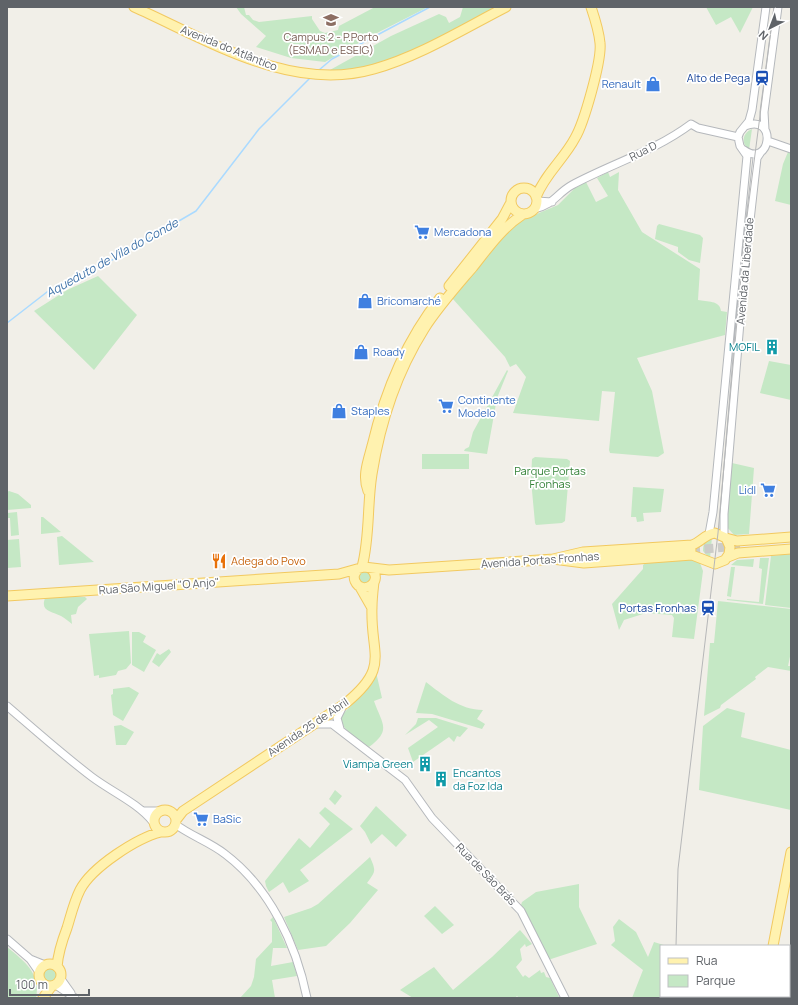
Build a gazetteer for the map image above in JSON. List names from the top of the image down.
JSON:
{
  "streets": {
    "main road": [
      "Avenida do Atlântico",
      "Avenida Portas Fronhas",
      "Rua São Miguel \"O Anjo\"",
      "Avenida 25 de Abril"
    ],
    "street": ["Rua D", "Avenida da Liberdade", "Rua de São Brás"]
  },
  "crossings": [
    ["Rua D", "Avenida da Liberdade"],
    ["Avenida Portas Fronhas", "Rua São Miguel \"O Anjo\""],
    ["Avenida Portas Fronhas", "Avenida 25 de Abril"],
    ["Avenida 25 de Abril", "Rua de São Brás"]
  ],
  "water": ["Aqueduto de Vila do Conde"],
  "parks": ["Parque Portas Fronhas"],
  "places": {
    "school or university": ["Campus 2 - P.Porto (ESMAD e ESEIG)"],
    "station": ["Alto de Pega", "Portas Fronhas"],
    "shop": [
      "Renault",
      "Bricomarché",
      "Roady",
      "Staples"
    ],
    "supermarket": [
      "Mercadona",
      "Continente Modelo",
      "Lidl",
      "BaSic"
    ],
    "building": ["MOFIL", "Viampa Green", "Encantos da Foz lda"],
    "restaurant": ["Adega do Povo"]
  },
  "legend": ["Rua", "Parque"],
  "scale_bar": "100 m",
  "north": "bottom left"
}
